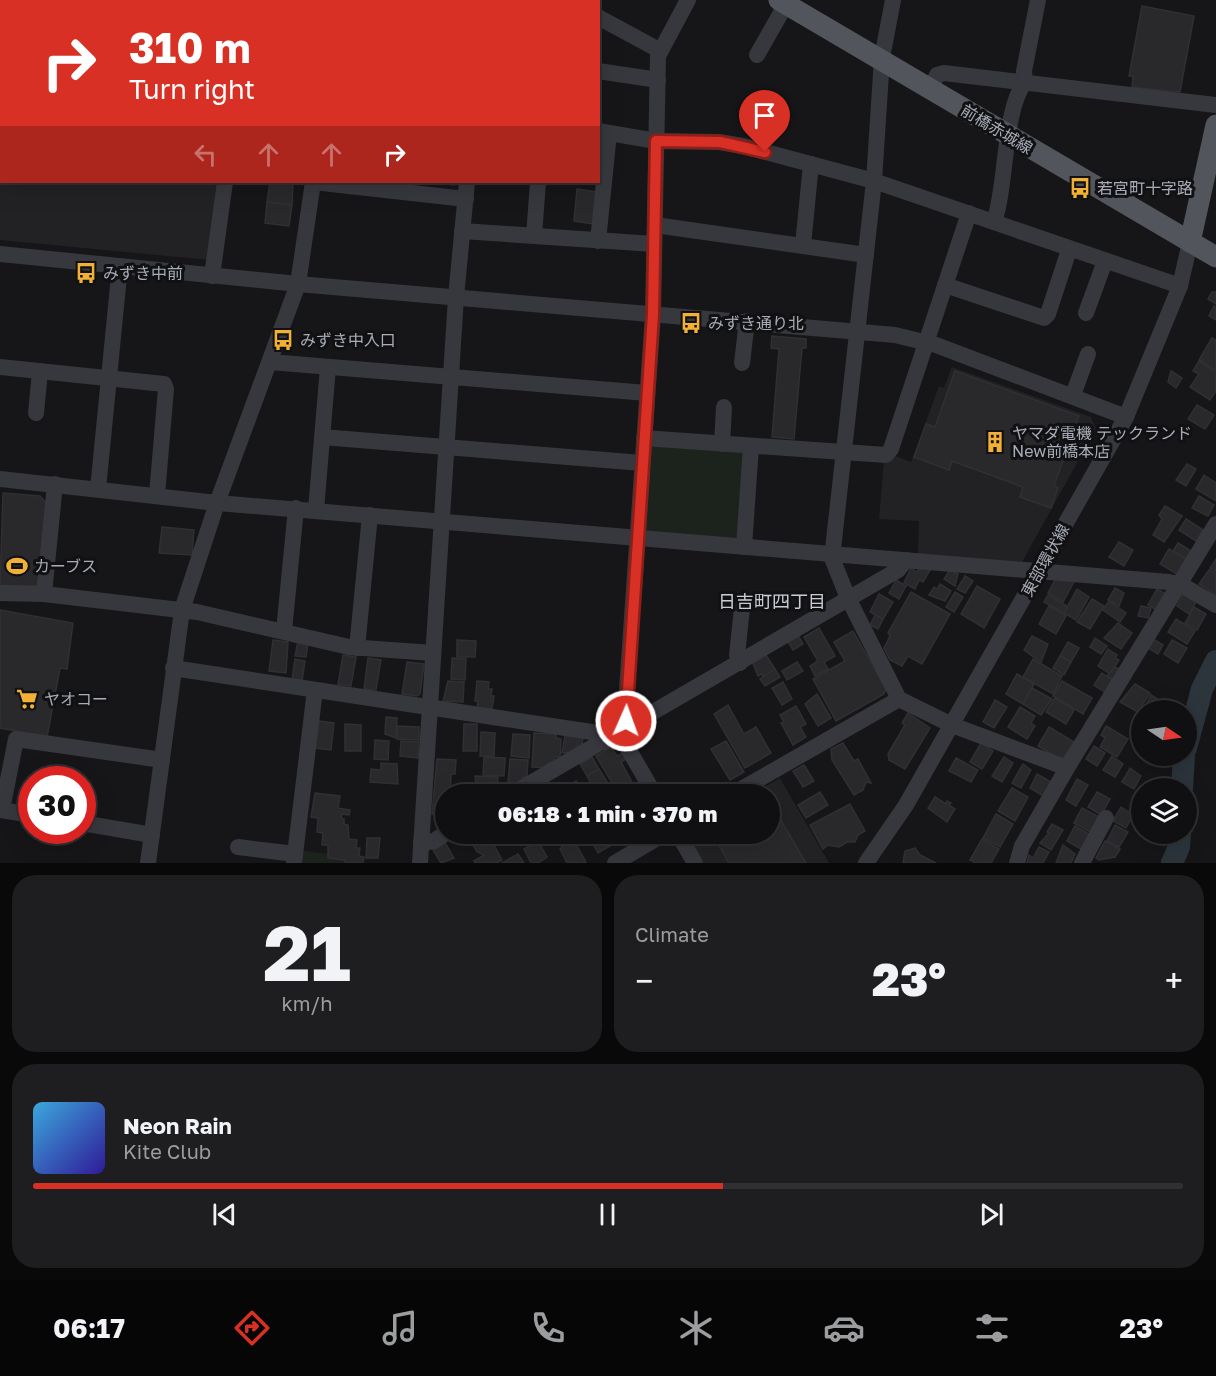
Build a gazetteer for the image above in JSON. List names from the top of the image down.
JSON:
{
  "streets": {
    "main road": ["前橋赤城線"],
    "street": ["東部環状線"]
  },
  "crossings": [
    ["前橋赤城線", "東部環状線"]
  ],
  "districts": ["日吉町四丁目"],
  "places": {
    "bus stop": [
      "若宮町十字路",
      "みずき中前",
      "みずき通り北",
      "みずき中入口"
    ],
    "building": ["ヤマダ電機 テックランド New前橋本店"],
    "sports": ["カーブス"],
    "supermarket": ["ヤオコー"]
  },
  "north": "right",
  "page": {
    "turn": ["310 m", "Turn right"],
    "limit": "30",
    "trip": "06:18 · 1 min · 370 m",
    "tile": [
      ["21", "km/h"],
      "Climate"
    ],
    "heat": ["−", "23°", "+"],
    "song": ["Neon Rain", "Kite Club"],
    "tabs": ["06:17", "23°"]
  }
}
